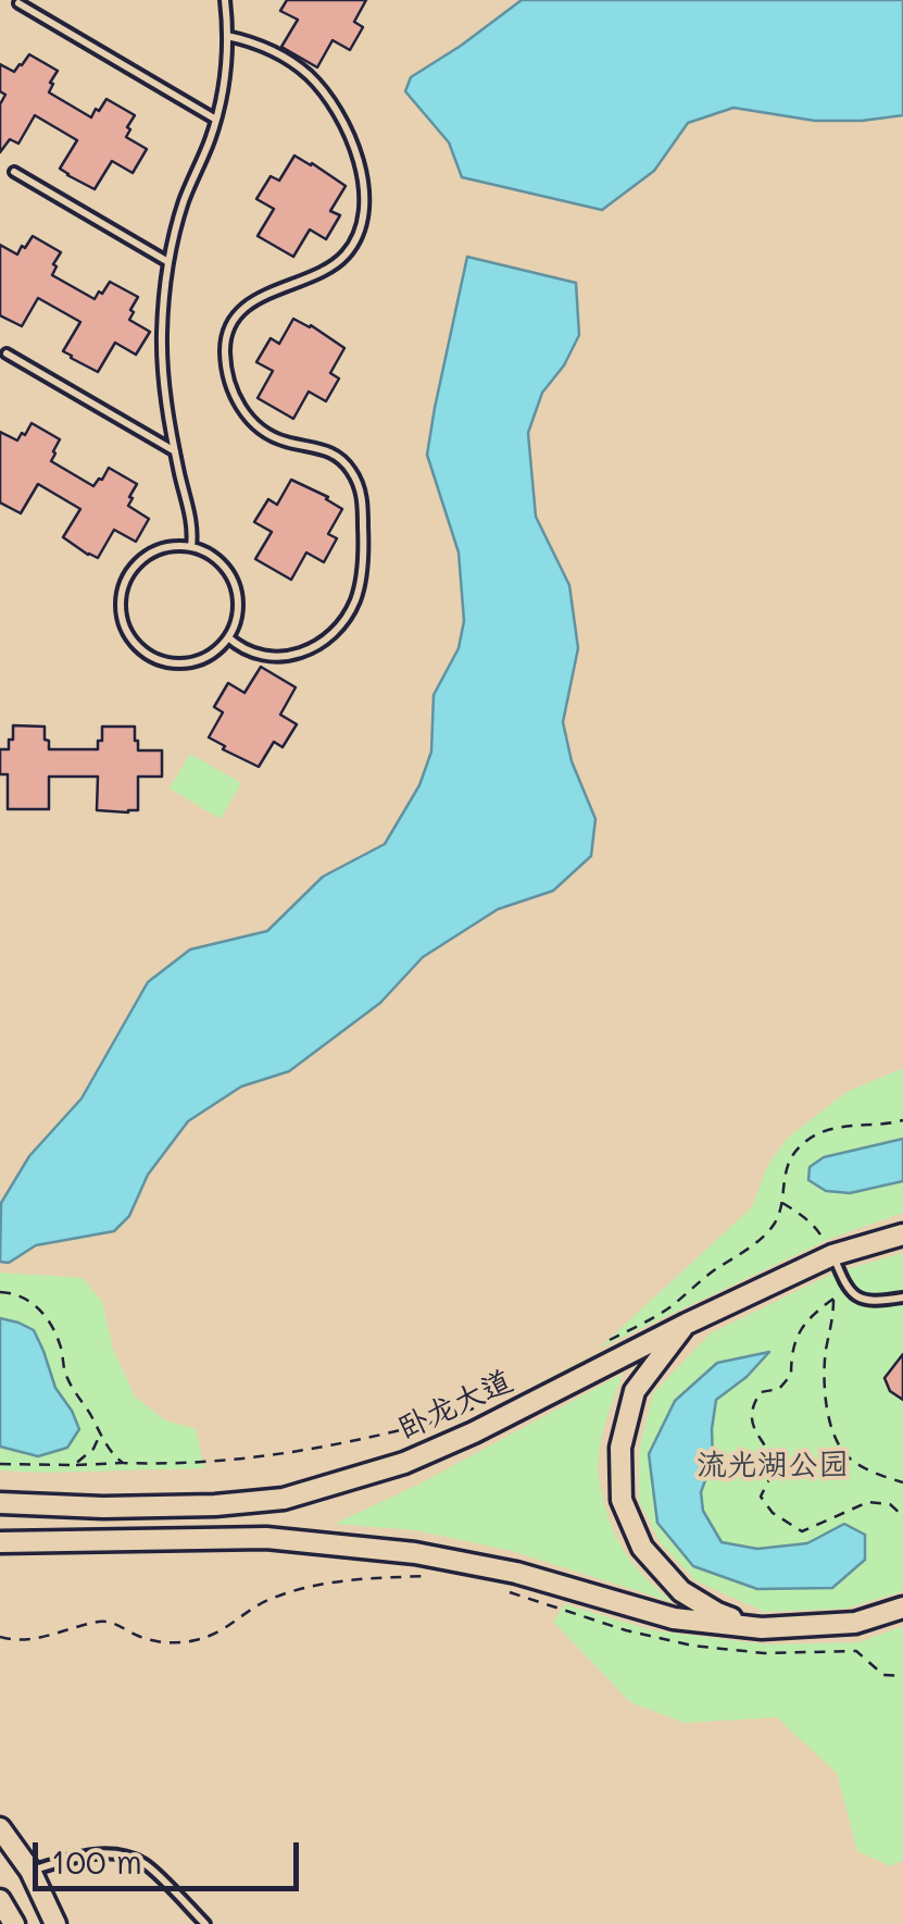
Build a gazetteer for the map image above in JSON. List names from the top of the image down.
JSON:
{
  "streets": {
    "main road": ["卧龙大道"]
  },
  "parks": ["流光湖公园"],
  "scale_bar": "100 m"
}
